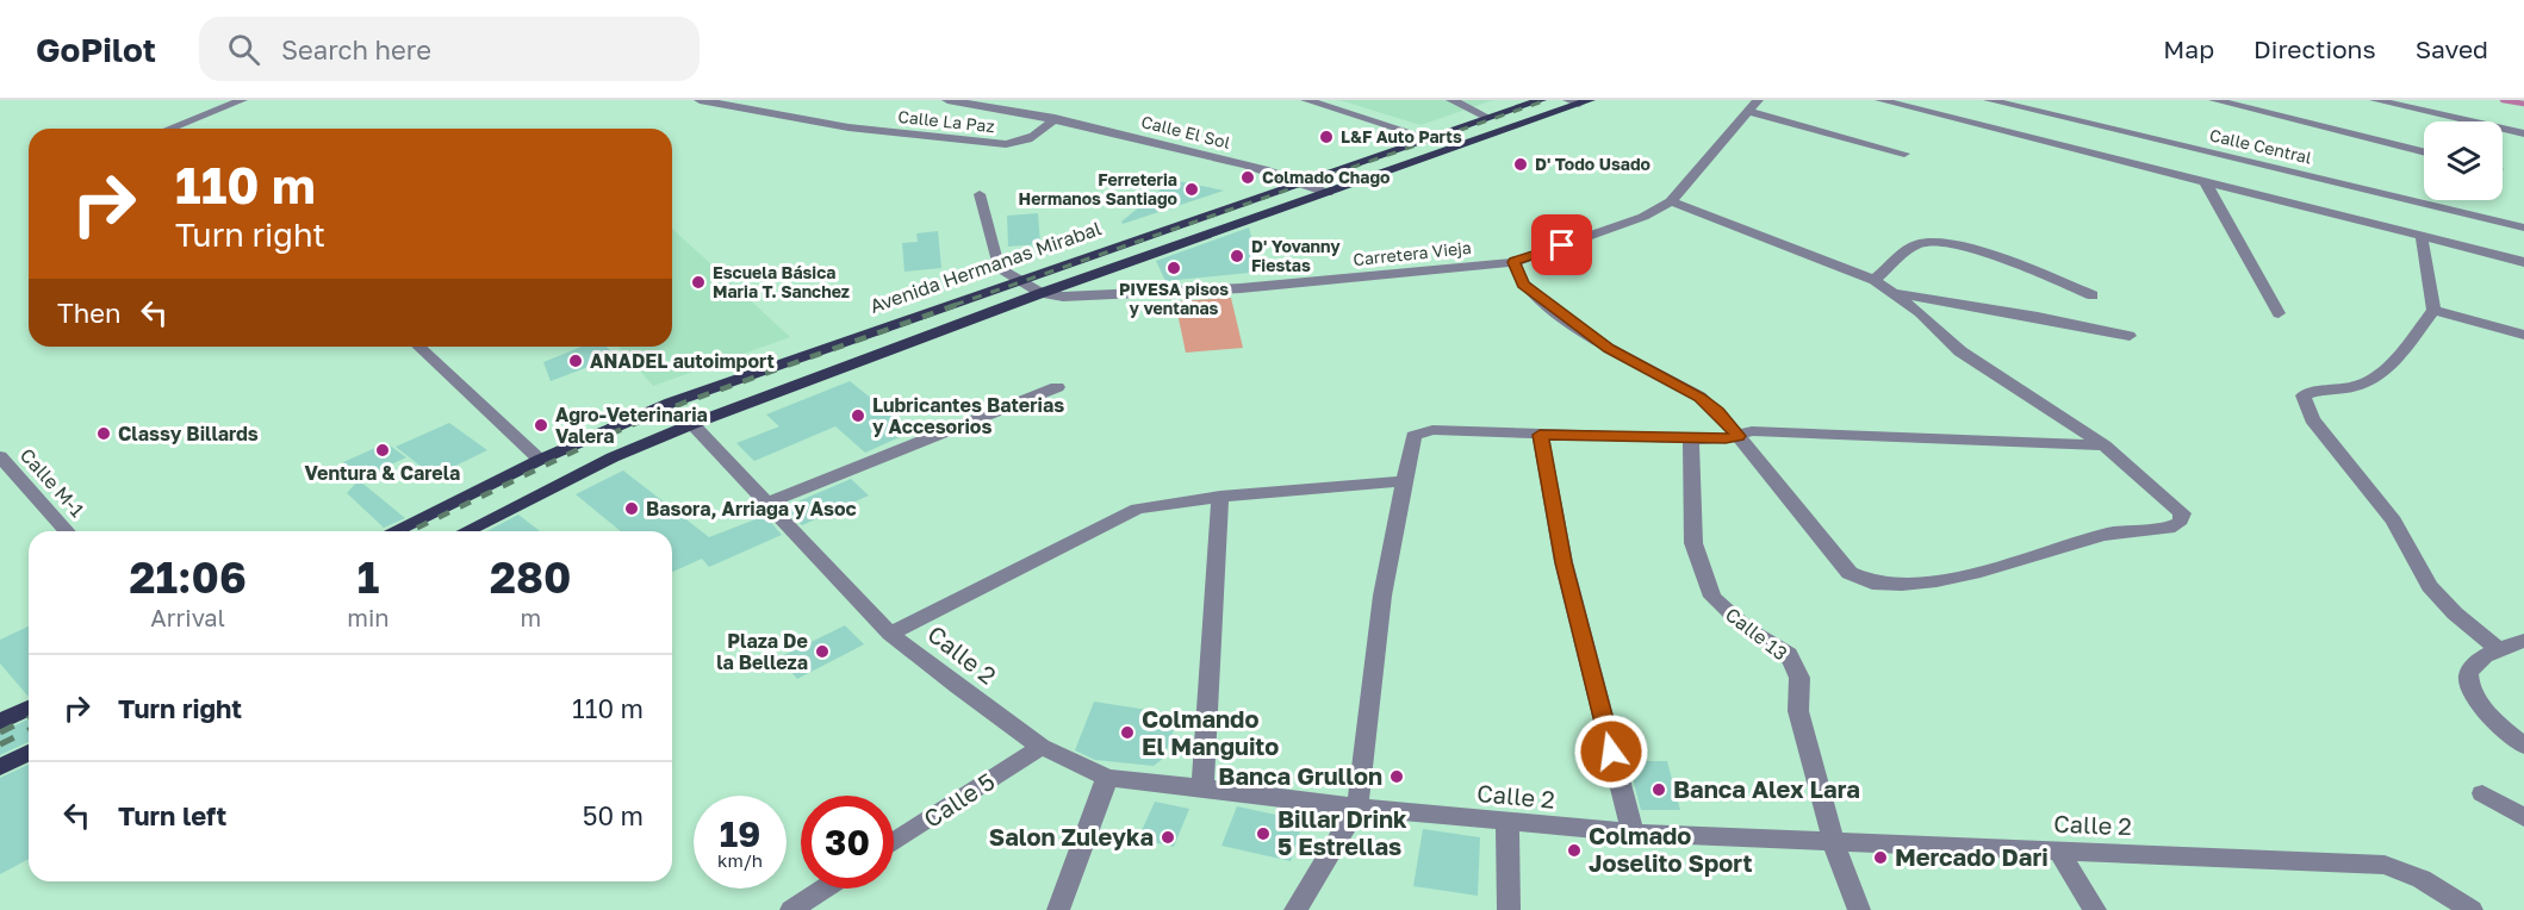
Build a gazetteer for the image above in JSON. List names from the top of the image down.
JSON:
{
  "streets": {
    "main road": ["Avenida Hermanas Mirabal"],
    "street": [
      "Calle La Paz",
      "Calle El Sol",
      "Calle Central",
      "Carretera Vieja",
      "Calle M-1",
      "Calle 13",
      "Calle 2",
      "Calle 5"
    ]
  },
  "crossings": [
    ["Calle La Paz", "Calle El Sol"],
    ["Calle El Sol", "Avenida Hermanas Mirabal"],
    ["Carretera Vieja", "Avenida Hermanas Mirabal"],
    ["Calle 13", "Calle 2"],
    ["Calle 2", "Calle 5"]
  ],
  "places": [
    "L&F Auto Parts",
    "D' Todo Usado",
    "Colmado Chago",
    "Ferreteria Hermanos Santiago",
    "D' Yovanny Fiestas",
    "PIVESA pisos y ventanas",
    "Escuela Básica Maria T. Sanchez",
    "ANADEL autoimport",
    "Lubricantes Baterias y Accesorios",
    "Agro-Veterinaria Valera",
    "Classy Billards",
    "Ventura & Carela",
    "Basora, Arriaga y Asoc",
    "Plaza De la Belleza",
    "Colmando El Manguito",
    "Banca Grullon",
    "Banca Alex Lara",
    "Billar Drink 5 Estrellas",
    "Salon Zuleyka",
    "Colmado Joselito Sport",
    "Mercado Dari"
  ],
  "page": {
    "header": "GoPilot",
    "search": "Search here",
    "nav": ["Map", "Directions", "Saved"],
    "turn": ["110 m", "Turn right"],
    "then": "Then",
    "eta": [
      "21:06",
      "Arrival",
      "1",
      "min",
      "280",
      "m"
    ],
    "list": [
      {
        "name": "Turn right",
        "value": "110 m"
      },
      {
        "name": "Turn left",
        "value": "50 m"
      }
    ],
    "speed": "19 km/h",
    "limit": "30"
  }
}
